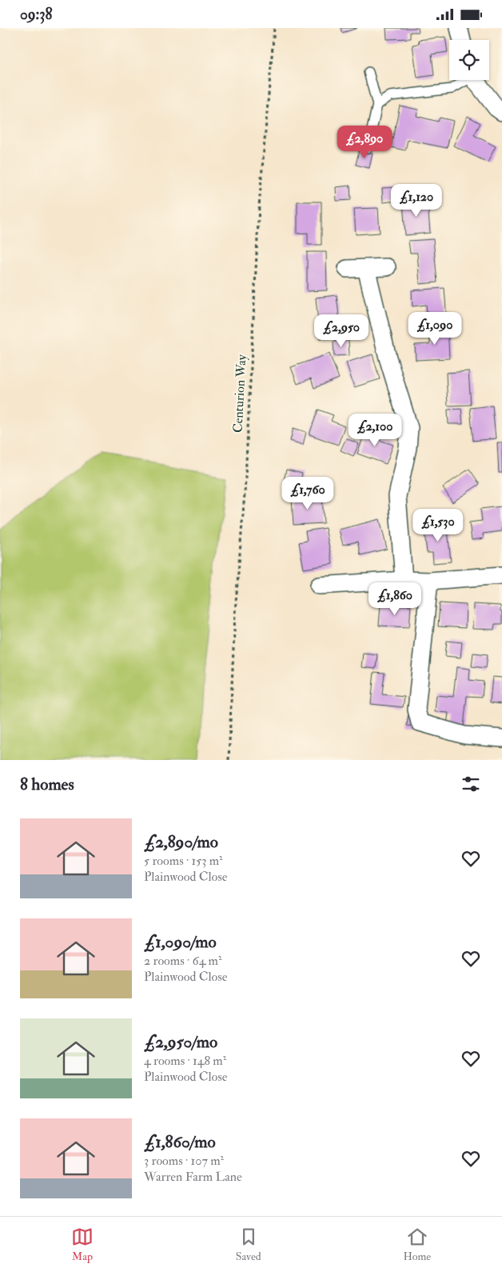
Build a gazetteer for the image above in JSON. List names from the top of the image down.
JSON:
{
  "streets": {
    "path": ["Centurion Way"]
  },
  "page": {
    "status": "09:38",
    "price": [
      "£2,890",
      "£1,120",
      "£1,090",
      "£2,950",
      "£2,100",
      "£1,760",
      "£1,530",
      "£1,860"
    ],
    "heading": "8 homes",
    "list": [
      {
        "name": "£2,890/mo",
        "note": "5 rooms · 153 m² · Plainwood Close"
      },
      {
        "name": "£1,090/mo",
        "note": "2 rooms · 64 m² · Plainwood Close"
      },
      {
        "name": "£2,950/mo",
        "note": "4 rooms · 148 m² · Plainwood Close"
      },
      {
        "name": "£1,860/mo",
        "note": "3 rooms · 107 m² · Warren Farm Lane"
      }
    ],
    "tabs": ["Map", "Saved", "Home"]
  }
}
